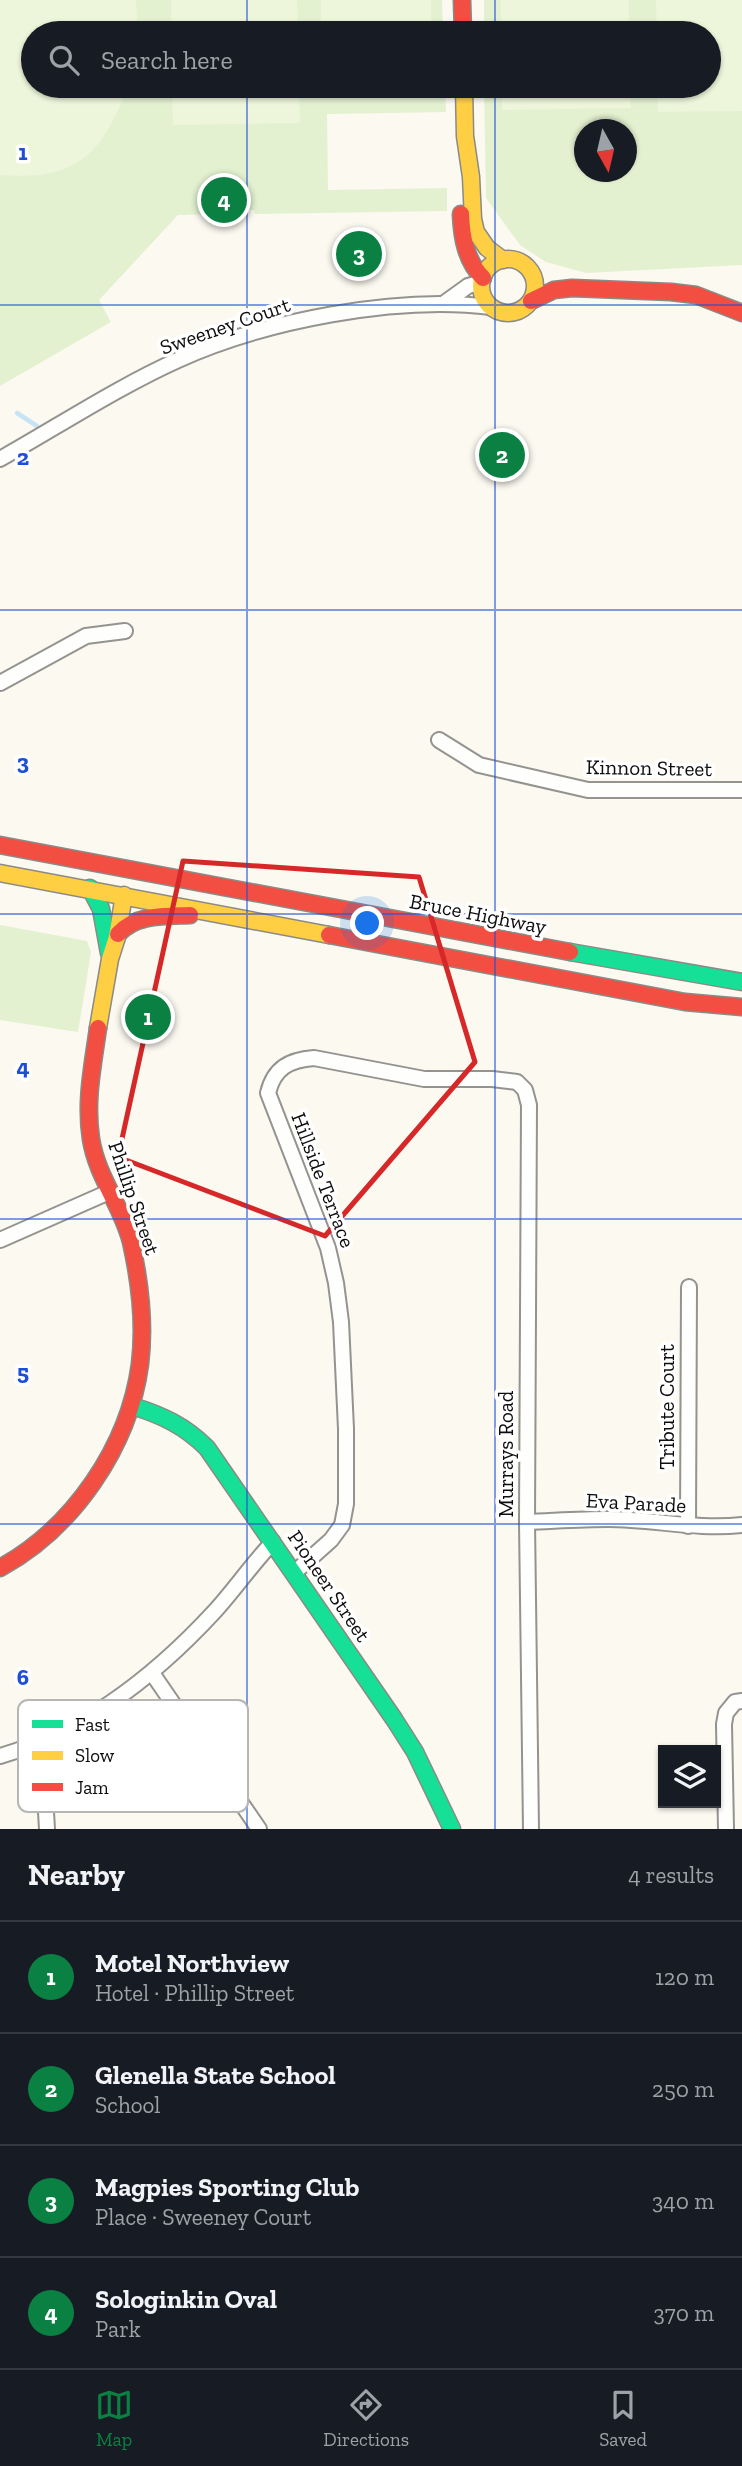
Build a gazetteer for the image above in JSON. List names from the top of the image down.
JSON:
{
  "streets": {
    "main road": ["Bruce Highway", "Phillip Street", "Pioneer Street"],
    "street": [
      "Sweeney Court",
      "Kinnon Street",
      "Hillside Terrace",
      "Tribute Court",
      "Murrays Road",
      "Eva Parade"
    ]
  },
  "crossings": [
    ["Hillside Terrace", "Murrays Road"],
    ["Hillside Terrace", "Pioneer Street"],
    ["Phillip Street", "Pioneer Street"],
    ["Tribute Court", "Eva Parade"],
    ["Murrays Road", "Eva Parade"]
  ],
  "legend": ["Fast", "Slow", "Jam"],
  "north": "bottom",
  "page": {
    "search": "Search here",
    "pins": [
      "4",
      "3",
      "2",
      "1"
    ],
    "heading": ["Nearby", "4 results"],
    "list": [
      {
        "mark": "1",
        "name": "Motel Northview",
        "note": "Hotel · Phillip Street",
        "value": "120 m"
      },
      {
        "mark": "2",
        "name": "Glenella State School",
        "note": "School",
        "value": "250 m"
      },
      {
        "mark": "3",
        "name": "Magpies Sporting Club",
        "note": "Place · Sweeney Court",
        "value": "340 m"
      },
      {
        "mark": "4",
        "name": "Sologinkin Oval",
        "note": "Park",
        "value": "370 m"
      }
    ],
    "nav": ["Map", "Directions", "Saved"]
  },
  "grid": {
    "rows": [
      "1",
      "2",
      "3",
      "4",
      "5",
      "6"
    ]
  }
}
